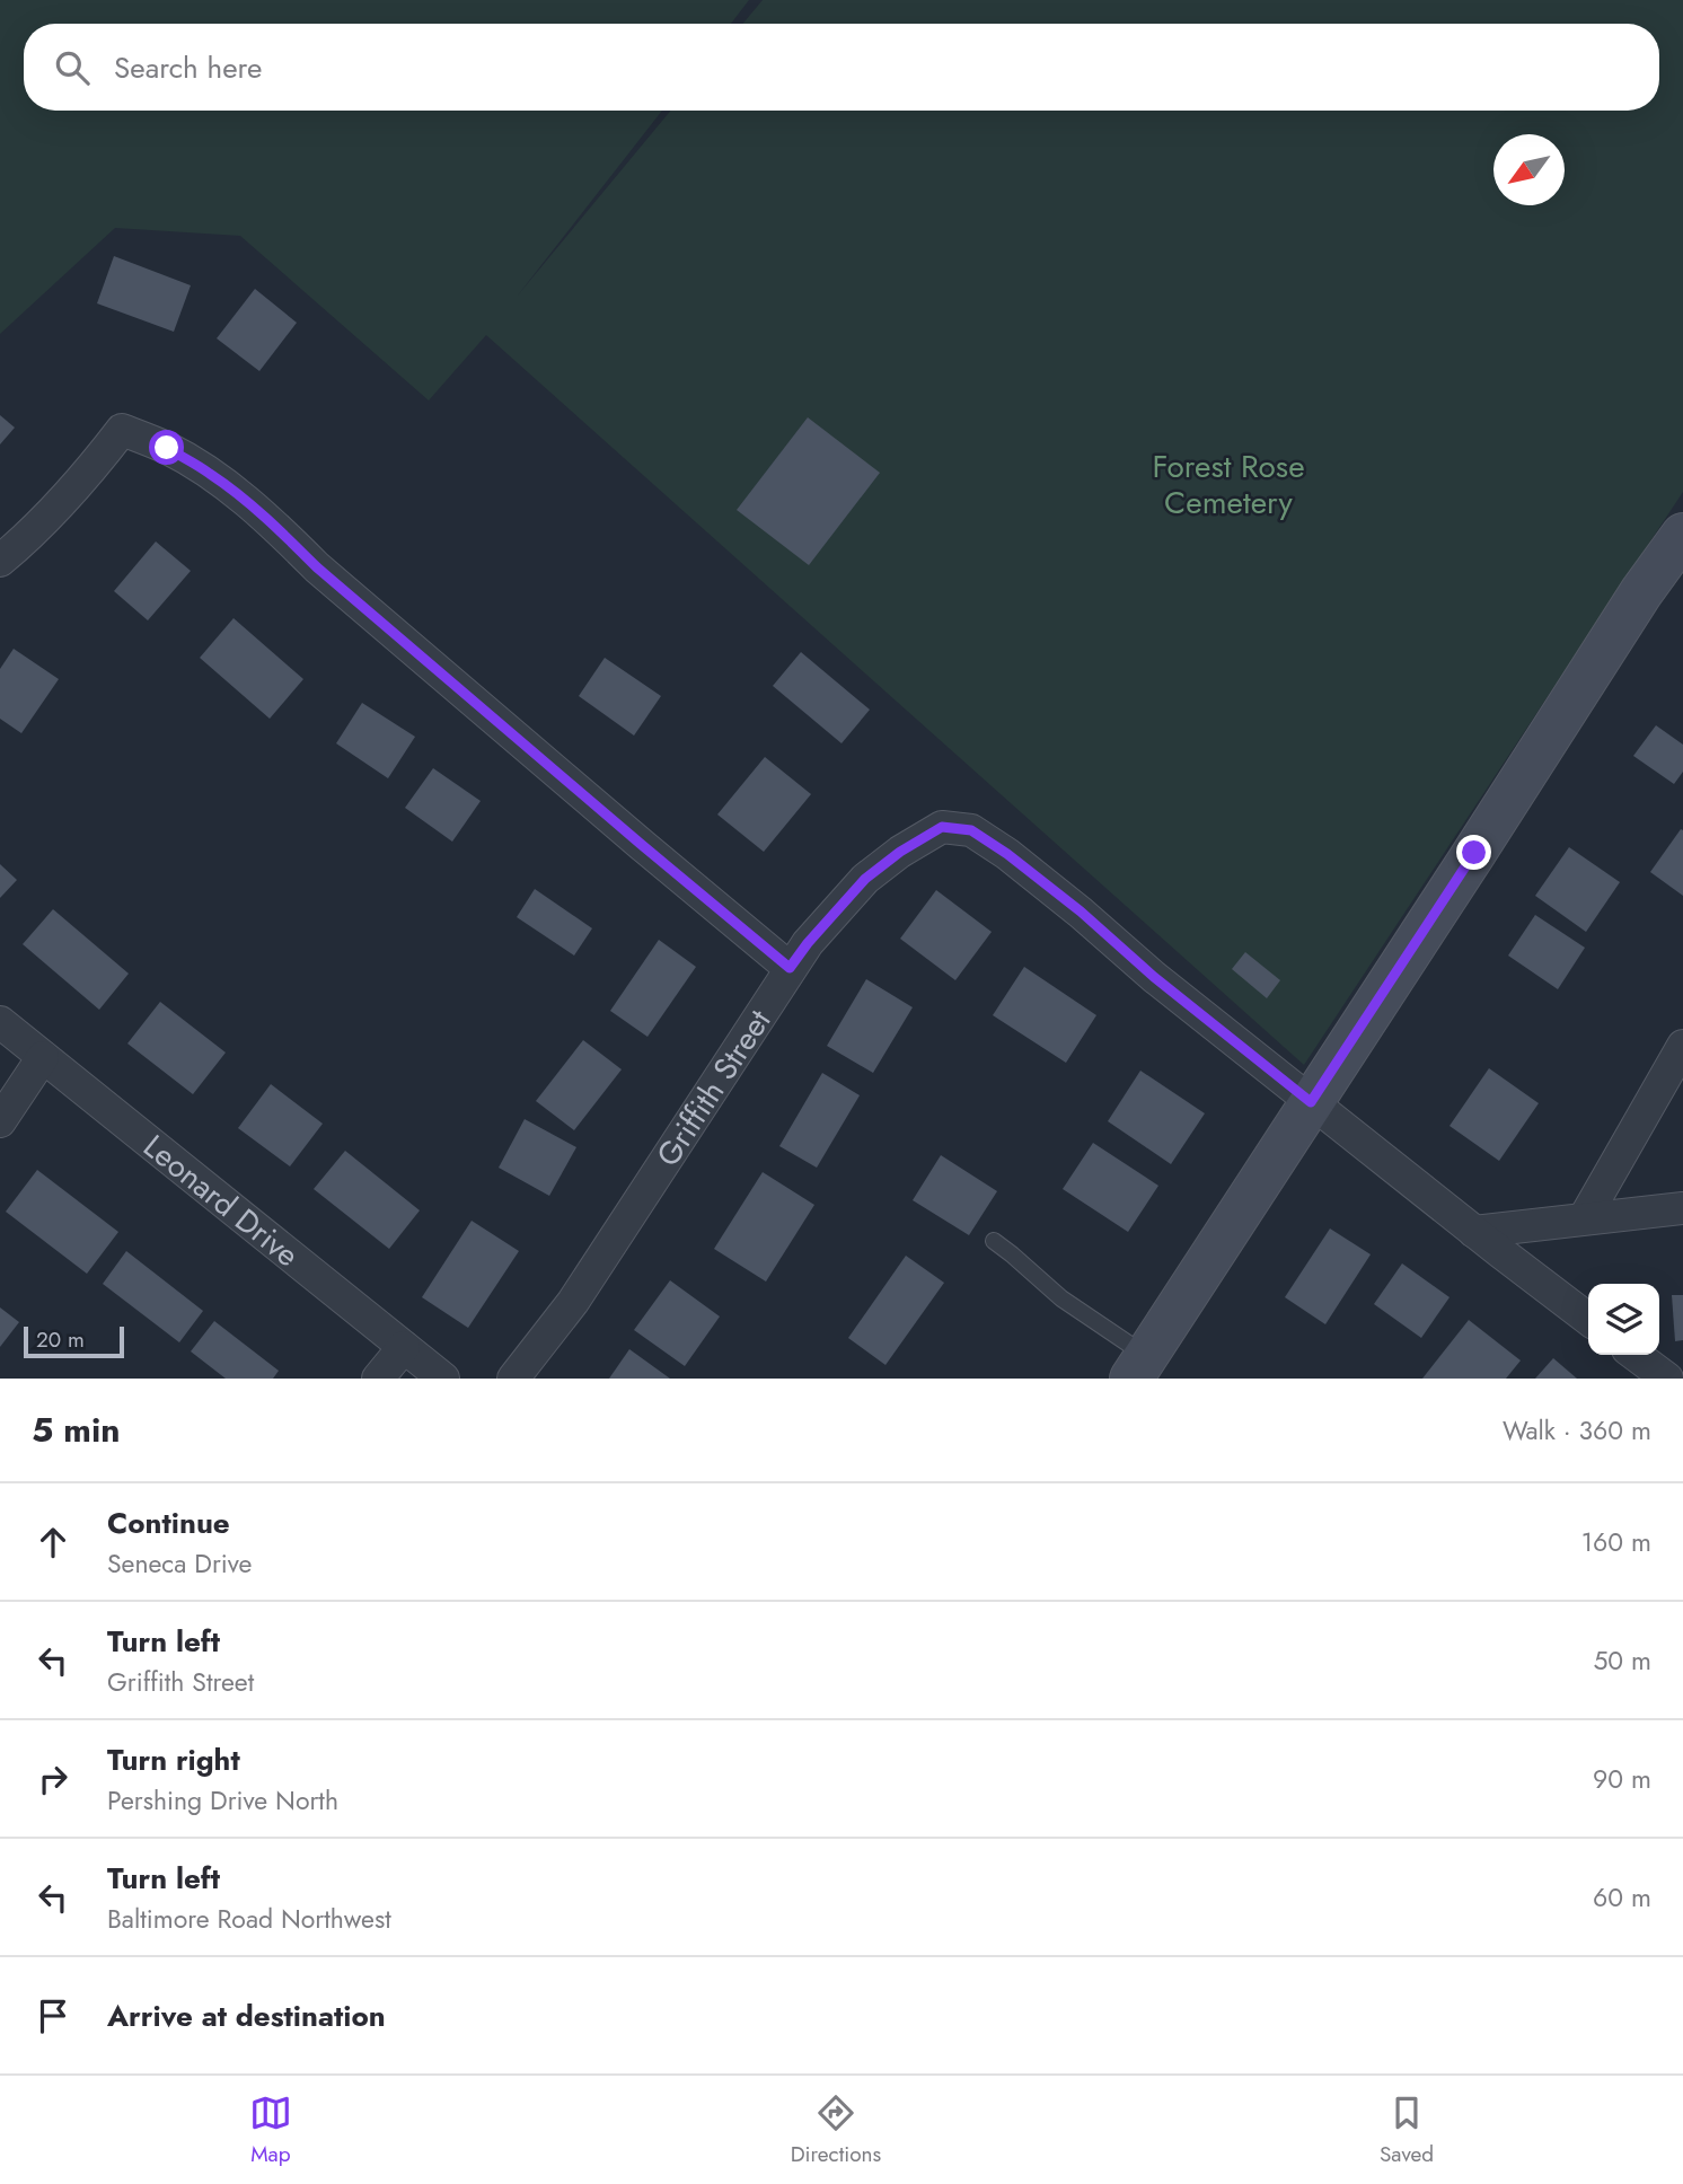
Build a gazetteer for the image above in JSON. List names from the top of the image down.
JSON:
{
  "streets": {
    "street": ["Griffith Street", "Leonard Drive"]
  },
  "parks": ["Forest Rose Cemetery"],
  "scale_bar": "20 m",
  "north": "bottom left",
  "page": {
    "search": "Search here",
    "scale": "20 m",
    "heading": ["5 min", "Walk · 360 m"],
    "list": [
      ["Continue", "Seneca Drive", "160 m"],
      ["Turn left", "Griffith Street", "50 m"],
      ["Turn right", "Pershing Drive North", "90 m"],
      ["Turn left", "Baltimore Road Northwest", "60 m"],
      "Arrive at destination"
    ],
    "nav": ["Map", "Directions", "Saved"]
  }
}
